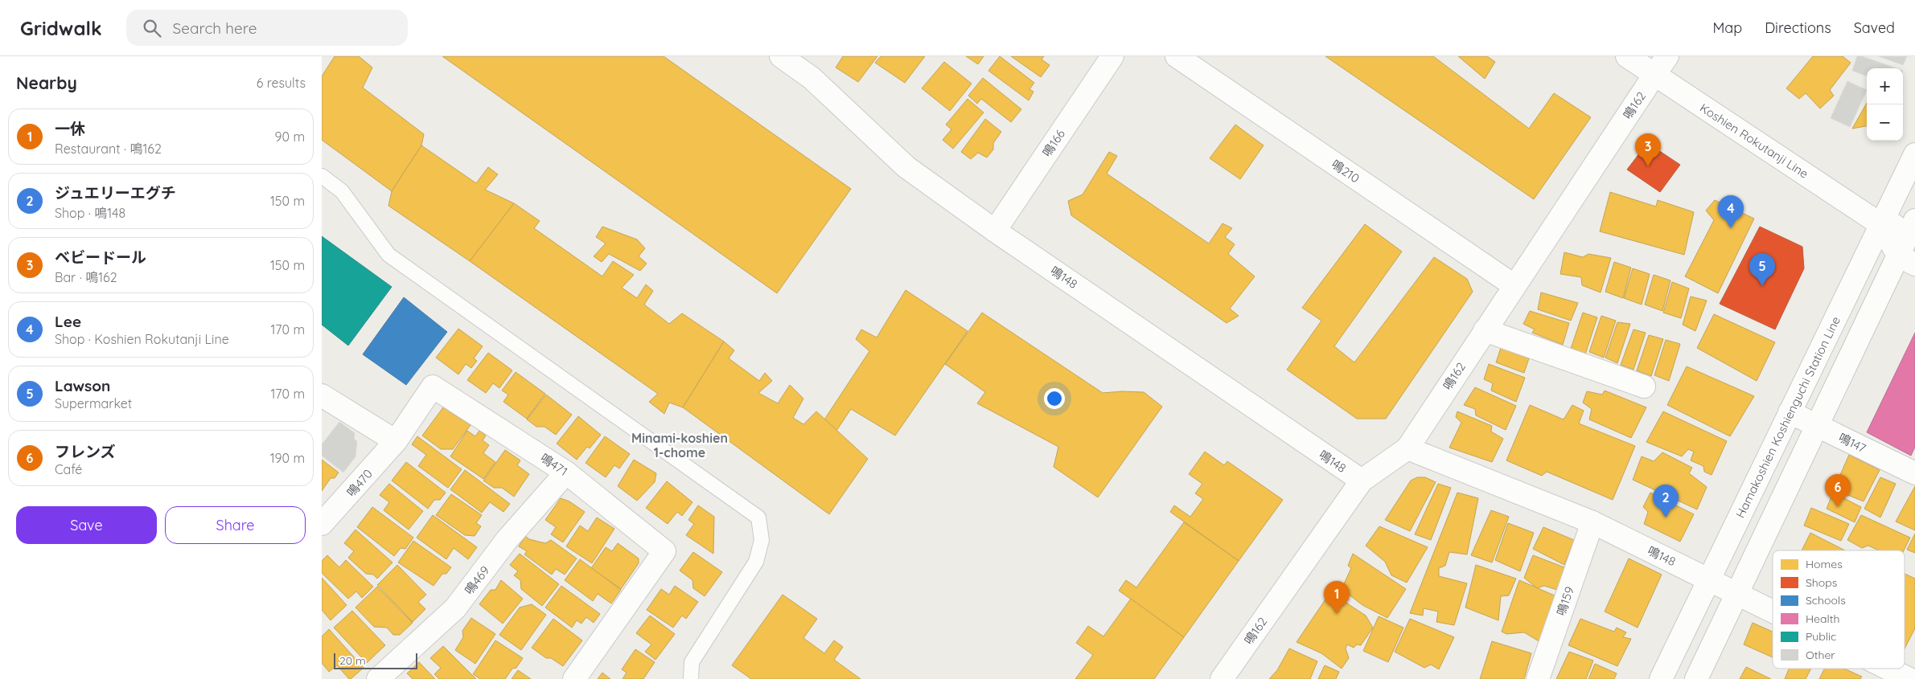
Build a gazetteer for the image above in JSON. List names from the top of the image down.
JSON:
{
  "streets": {
    "street": [
      "鳴162",
      "Koshien Rokutanji Line",
      "鳴166",
      "鳴210",
      "鳴148",
      "Hamakoshien Koshienguchi Station Line",
      "鳴147",
      "鳴471",
      "鳴470",
      "鳴469",
      "鳴159"
    ]
  },
  "crossings": [
    ["鳴162", "Koshien Rokutanji Line"],
    ["鳴162", "鳴210"],
    ["鳴162", "鳴148"],
    ["Koshien Rokutanji Line", "Hamakoshien Koshienguchi Station Line"],
    ["鳴166", "鳴148"],
    ["鳴148", "Hamakoshien Koshienguchi Station Line"],
    ["鳴148", "鳴159"],
    ["Hamakoshien Koshienguchi Station Line", "鳴147"],
    ["鳴471", "鳴470"],
    ["鳴471", "鳴469"]
  ],
  "districts": ["Minami-koshien 1-chome"],
  "legend": [
    "Homes",
    "Shops",
    "Schools",
    "Health",
    "Public",
    "Other"
  ],
  "scale_bar": "20 m",
  "page": {
    "header": "Gridwalk",
    "search": "Search here",
    "nav": ["Map", "Directions", "Saved"],
    "heading": ["Nearby", "6 results"],
    "map_buttons": ["+", "−"],
    "list": [
      {
        "mark": "1",
        "name": "一休",
        "note": "Restaurant · 鳴162",
        "value": "90 m"
      },
      {
        "mark": "2",
        "name": "ジュエリーエグチ",
        "note": "Shop · 鳴148",
        "value": "150 m"
      },
      {
        "mark": "3",
        "name": "ベビードール",
        "note": "Bar · 鳴162",
        "value": "150 m"
      },
      {
        "mark": "4",
        "name": "Lee",
        "note": "Shop · Koshien Rokutanji Line",
        "value": "170 m"
      },
      {
        "mark": "5",
        "name": "Lawson",
        "note": "Supermarket",
        "value": "170 m"
      },
      {
        "mark": "6",
        "name": "フレンズ",
        "note": "Café",
        "value": "190 m"
      }
    ],
    "pins": [
      "3",
      "4",
      "5",
      "6",
      "2",
      "1"
    ],
    "buttons": ["Save", "Share"],
    "scale": "20 m"
  }
}
